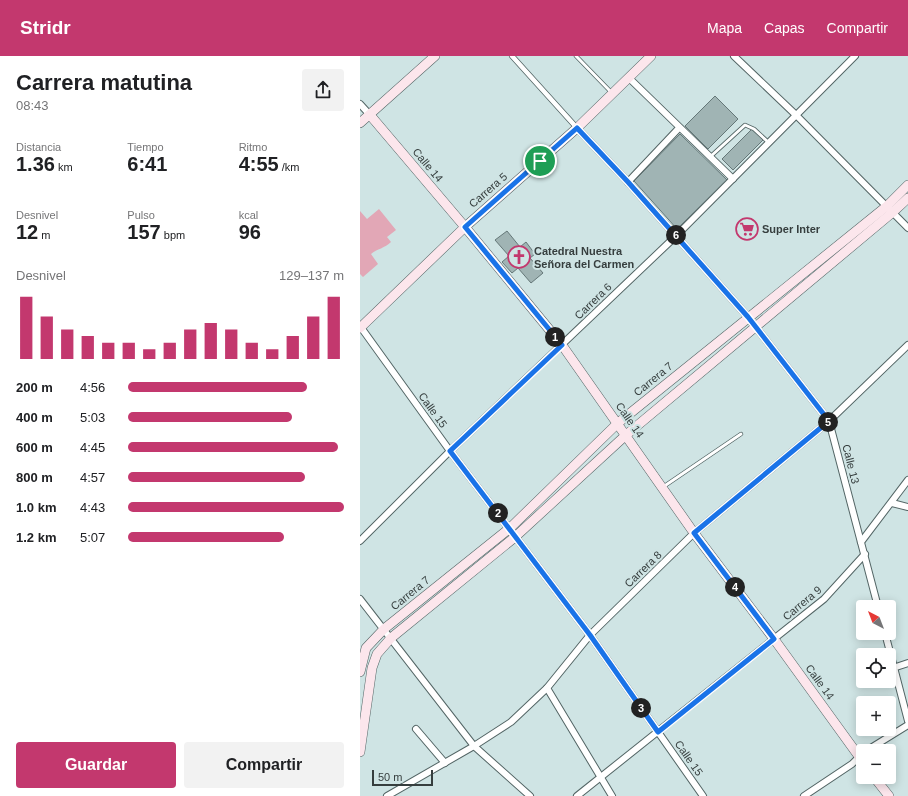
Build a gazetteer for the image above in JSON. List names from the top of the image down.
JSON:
{
  "streets": {
    "main road": ["Calle 14", "Carrera 5", "Carrera 7"],
    "street": [
      "Carrera 6",
      "Calle 15",
      "Calle 13",
      "Carrera 8",
      "Carrera 9"
    ]
  },
  "crossings": [
    ["Calle 14", "Carrera 5"],
    ["Calle 14", "Carrera 6"],
    ["Calle 14", "Carrera 7"],
    ["Calle 14", "Carrera 8"],
    ["Calle 14", "Carrera 9"],
    ["Carrera 5", "Calle 15"],
    ["Carrera 5", "Calle 13"],
    ["Carrera 6", "Calle 15"],
    ["Carrera 6", "Calle 13"],
    ["Carrera 7", "Calle 15"],
    ["Carrera 7", "Calle 13"],
    ["Calle 15", "Carrera 8"],
    ["Calle 15", "Carrera 9"],
    ["Calle 13", "Carrera 8"],
    ["Calle 13", "Carrera 9"]
  ],
  "places": {
    "supermarket": ["Super Inter"],
    "church": ["Catedral Nuestra Señora del Carmen"]
  },
  "scale_bar": "50 m",
  "north": "top left",
  "page": {
    "header": "Stridr",
    "nav": ["Mapa", "Capas", "Compartir"],
    "heading": ["Carrera matutina", "08:43"],
    "stats": [
      ["Distancia", "1.36 km"],
      ["Tiempo", "6:41"],
      ["Ritmo", "4:55 /km"],
      ["Desnivel", "12 m"],
      ["Pulso", "157 bpm"],
      ["kcal", "96"]
    ],
    "pins": [
      "6",
      "1",
      "5",
      "2",
      "4",
      "3"
    ],
    "chart": ["Desnivel", "129–137 m"],
    "list": [
      {
        "name": "200 m",
        "note": "4:56"
      },
      {
        "name": "400 m",
        "note": "5:03"
      },
      {
        "name": "600 m",
        "note": "4:45"
      },
      {
        "name": "800 m",
        "note": "4:57"
      },
      {
        "name": "1.0 km",
        "note": "4:43"
      },
      {
        "name": "1.2 km",
        "note": "5:07"
      }
    ],
    "map_buttons": ["+", "−"],
    "buttons": ["Guardar", "Compartir"],
    "scale": "50 m"
  }
}
